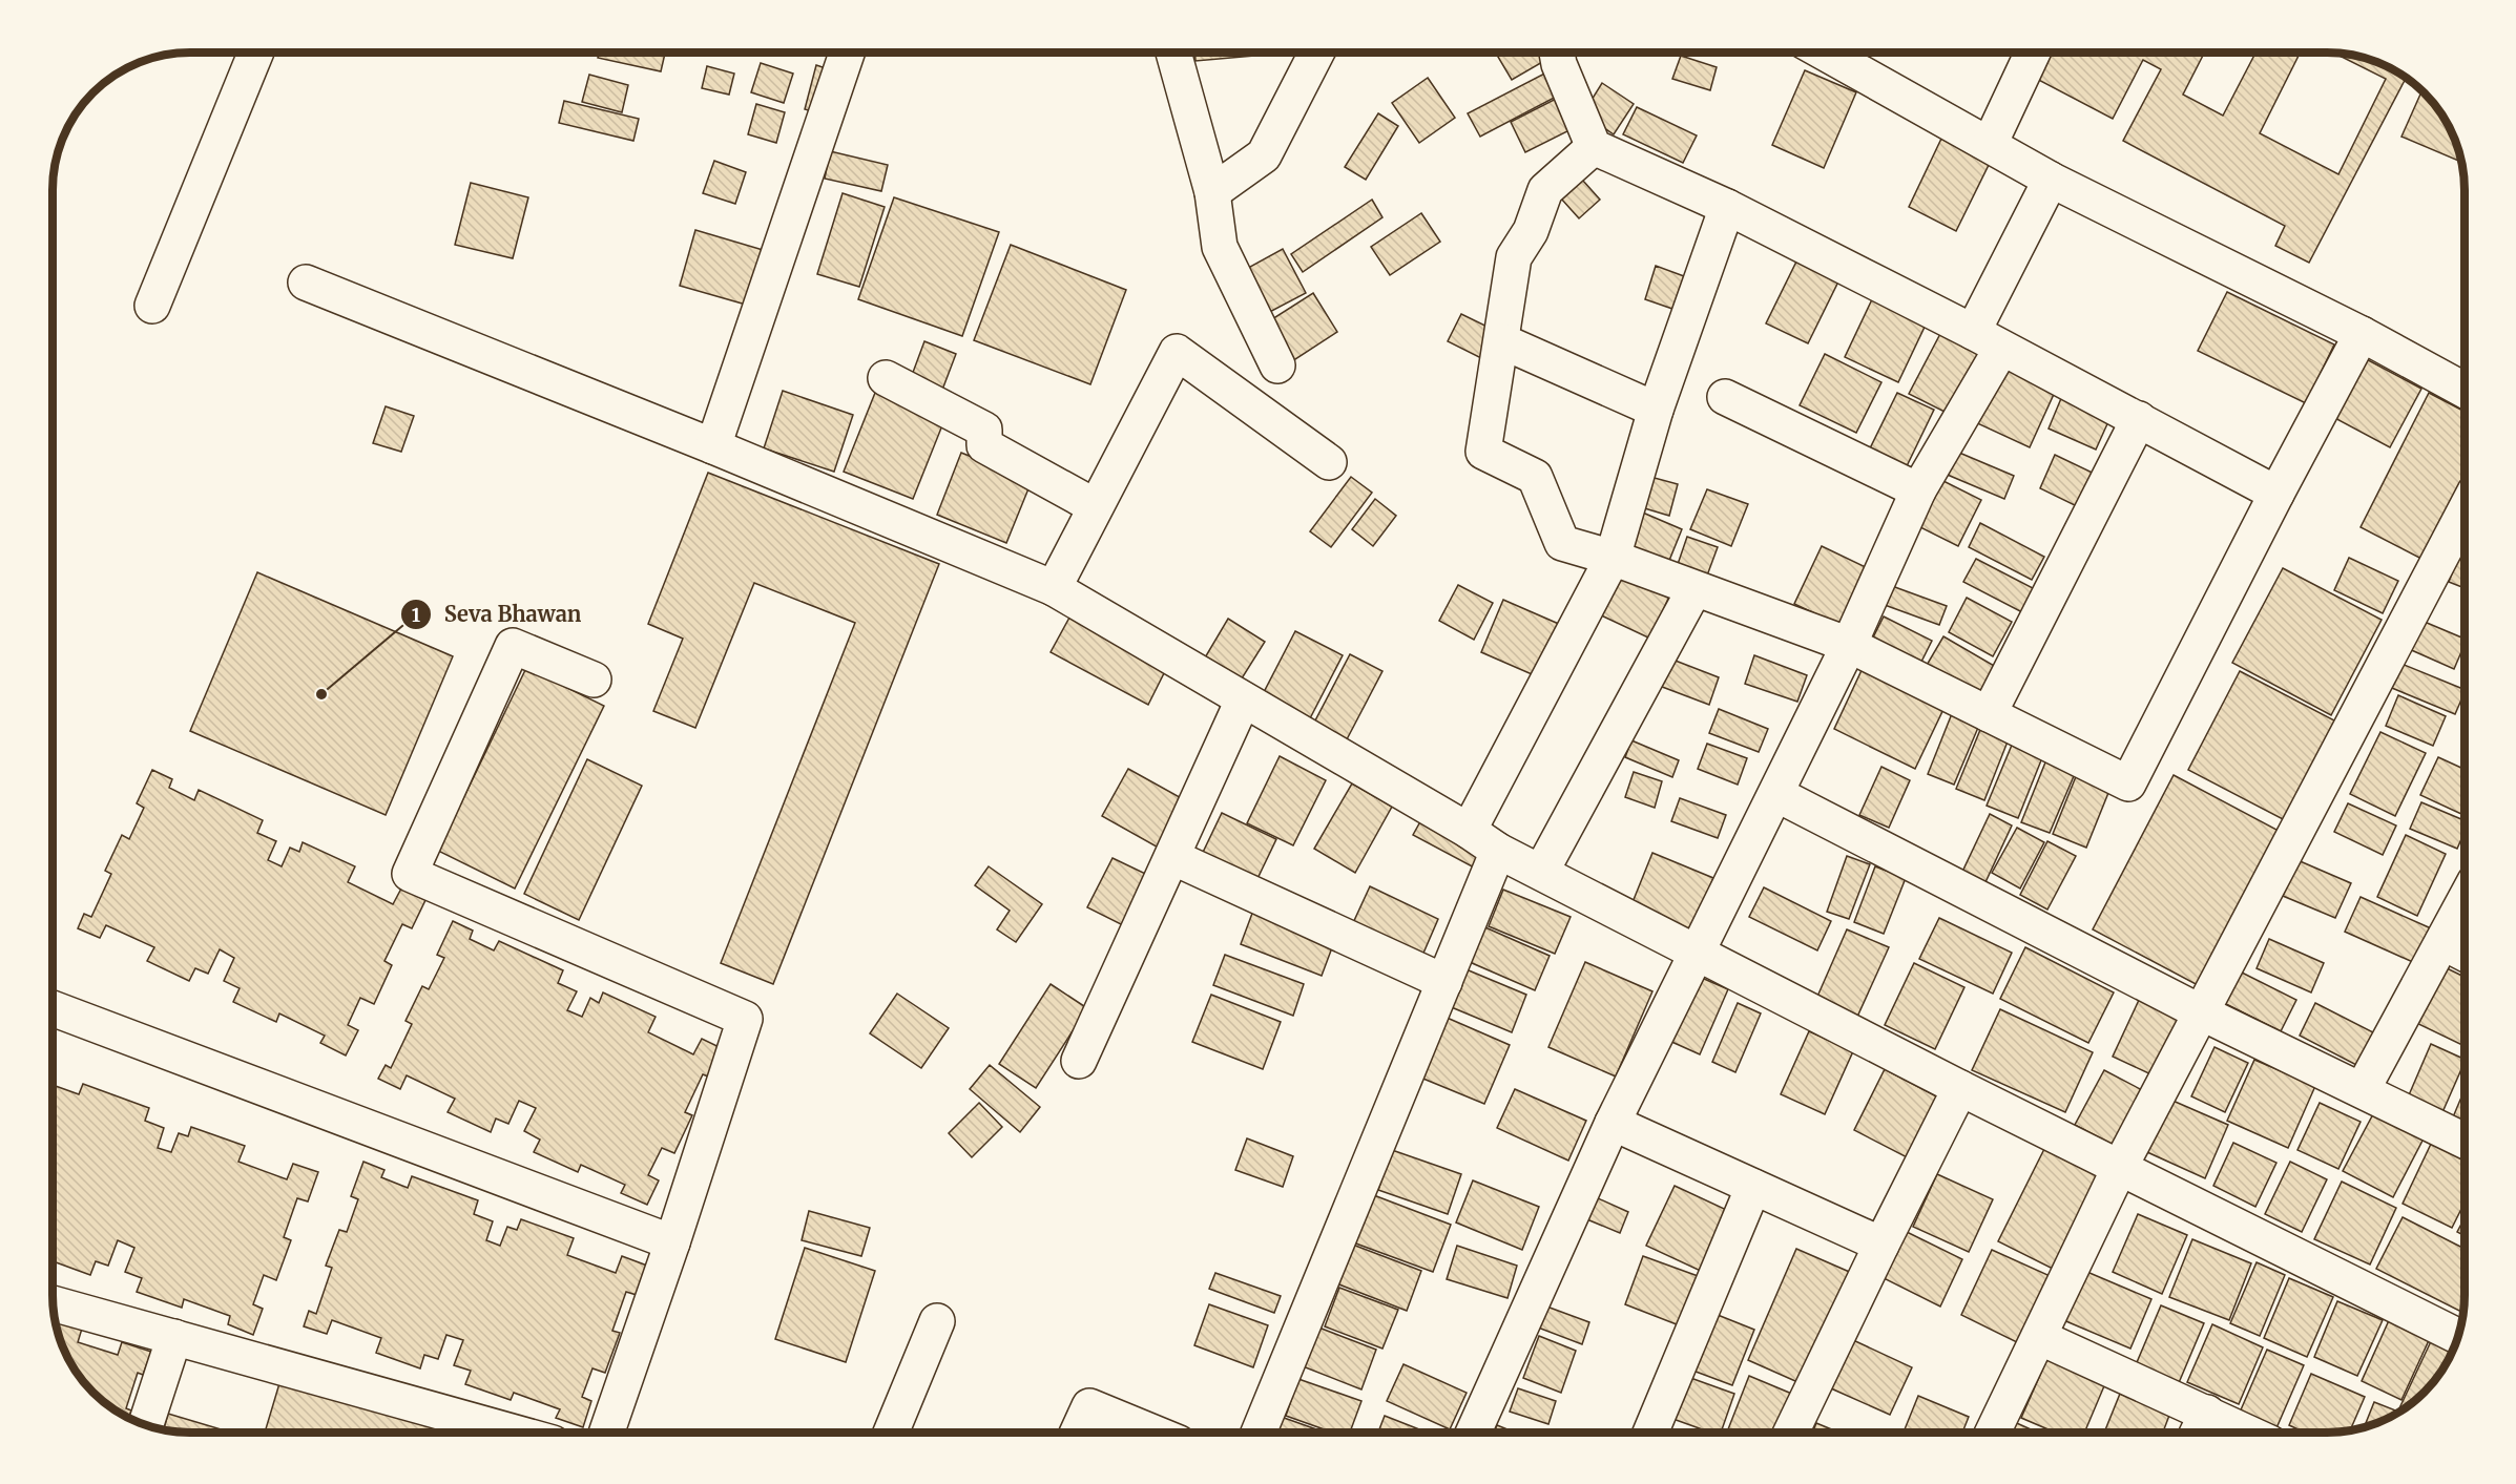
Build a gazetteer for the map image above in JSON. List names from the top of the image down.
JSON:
{
  "places": ["Seva Bhawan"]
}
